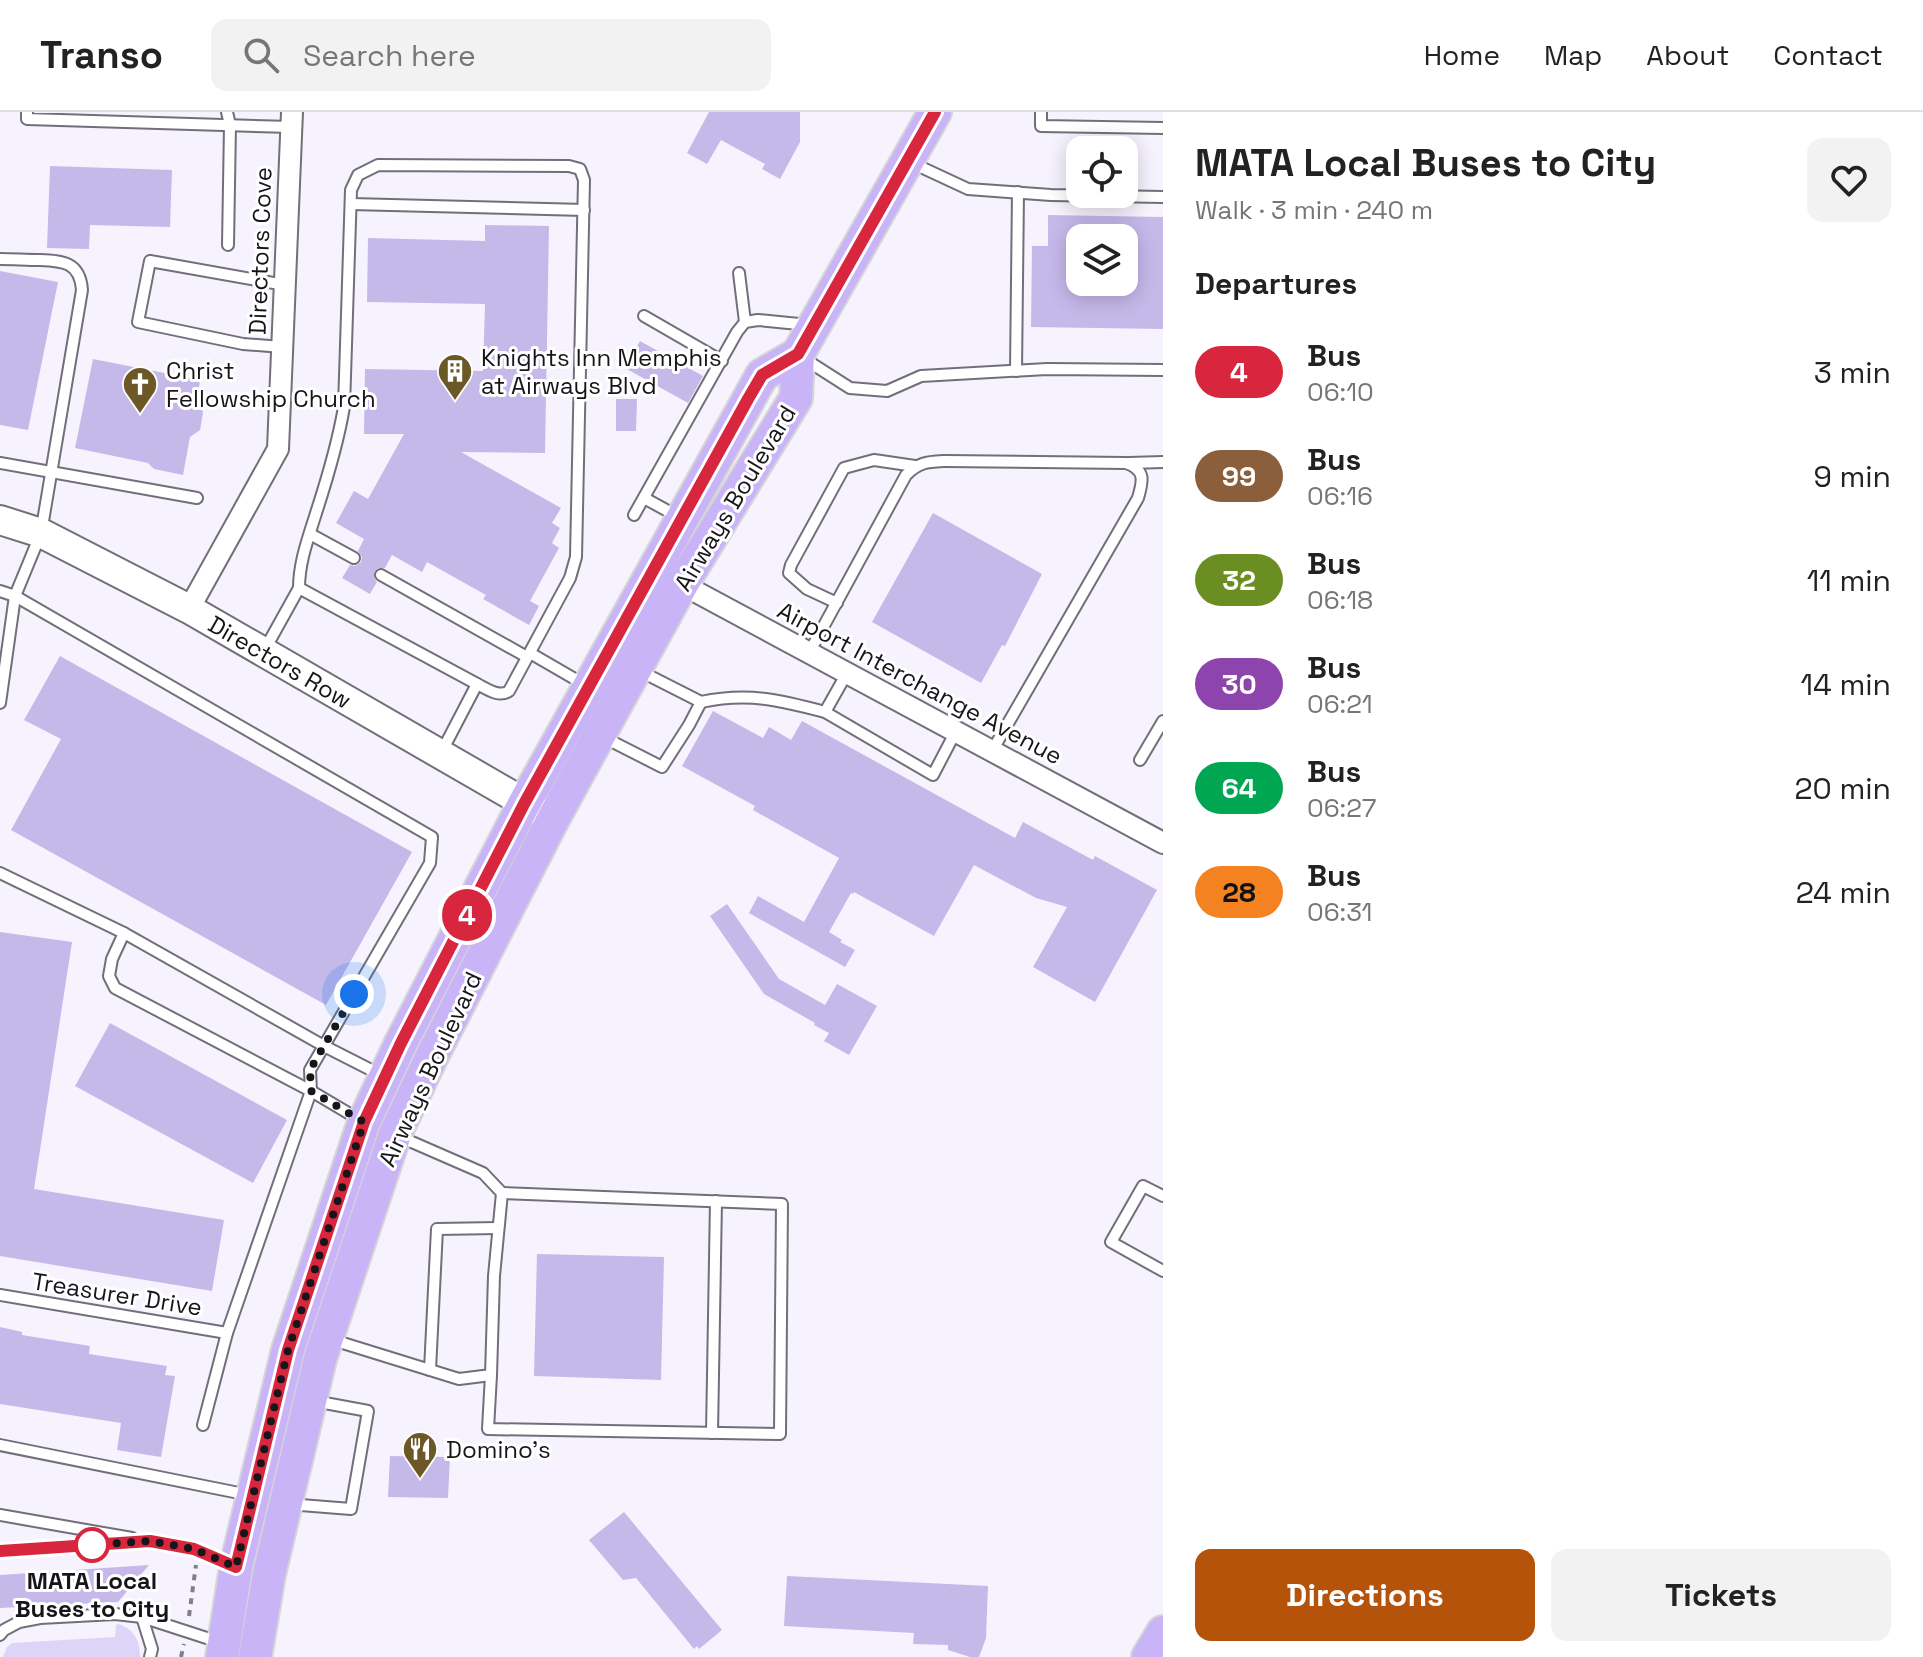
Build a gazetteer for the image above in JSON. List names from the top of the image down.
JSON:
{
  "streets": {
    "main road": ["Airways Boulevard"],
    "street": ["Directors Cove", "Directors Row", "Airport Interchange Avenue"],
    "lane": ["Treasurer Drive"]
  },
  "crossings": [
    ["Directors Cove", "Directors Row"],
    ["Airways Boulevard", "Directors Row"],
    ["Airways Boulevard", "Airport Interchange Avenue"]
  ],
  "places": {
    "building": ["Knights Inn Memphis at Airways Blvd"],
    "church": ["Christ Fellowship Church"],
    "restaurant": ["Domino's"],
    "other": ["MATA Local Buses to City"]
  },
  "lines": ["bus line 4"],
  "page": {
    "header": "Transo",
    "search": "Search here",
    "nav": [
      "Home",
      "Map",
      "About",
      "Contact"
    ],
    "on_map": "4",
    "heading": [
      ["MATA Local Buses to City", "Walk · 3 min · 240 m"],
      "Departures"
    ],
    "list": [
      {
        "mark": "4",
        "name": "Bus",
        "note": "06:10",
        "value": "3 min"
      },
      {
        "mark": "99",
        "name": "Bus",
        "note": "06:16",
        "value": "9 min"
      },
      {
        "mark": "32",
        "name": "Bus",
        "note": "06:18",
        "value": "11 min"
      },
      {
        "mark": "30",
        "name": "Bus",
        "note": "06:21",
        "value": "14 min"
      },
      {
        "mark": "64",
        "name": "Bus",
        "note": "06:27",
        "value": "20 min"
      },
      {
        "mark": "28",
        "name": "Bus",
        "note": "06:31",
        "value": "24 min"
      }
    ],
    "buttons": ["Directions", "Tickets"]
  }
}
